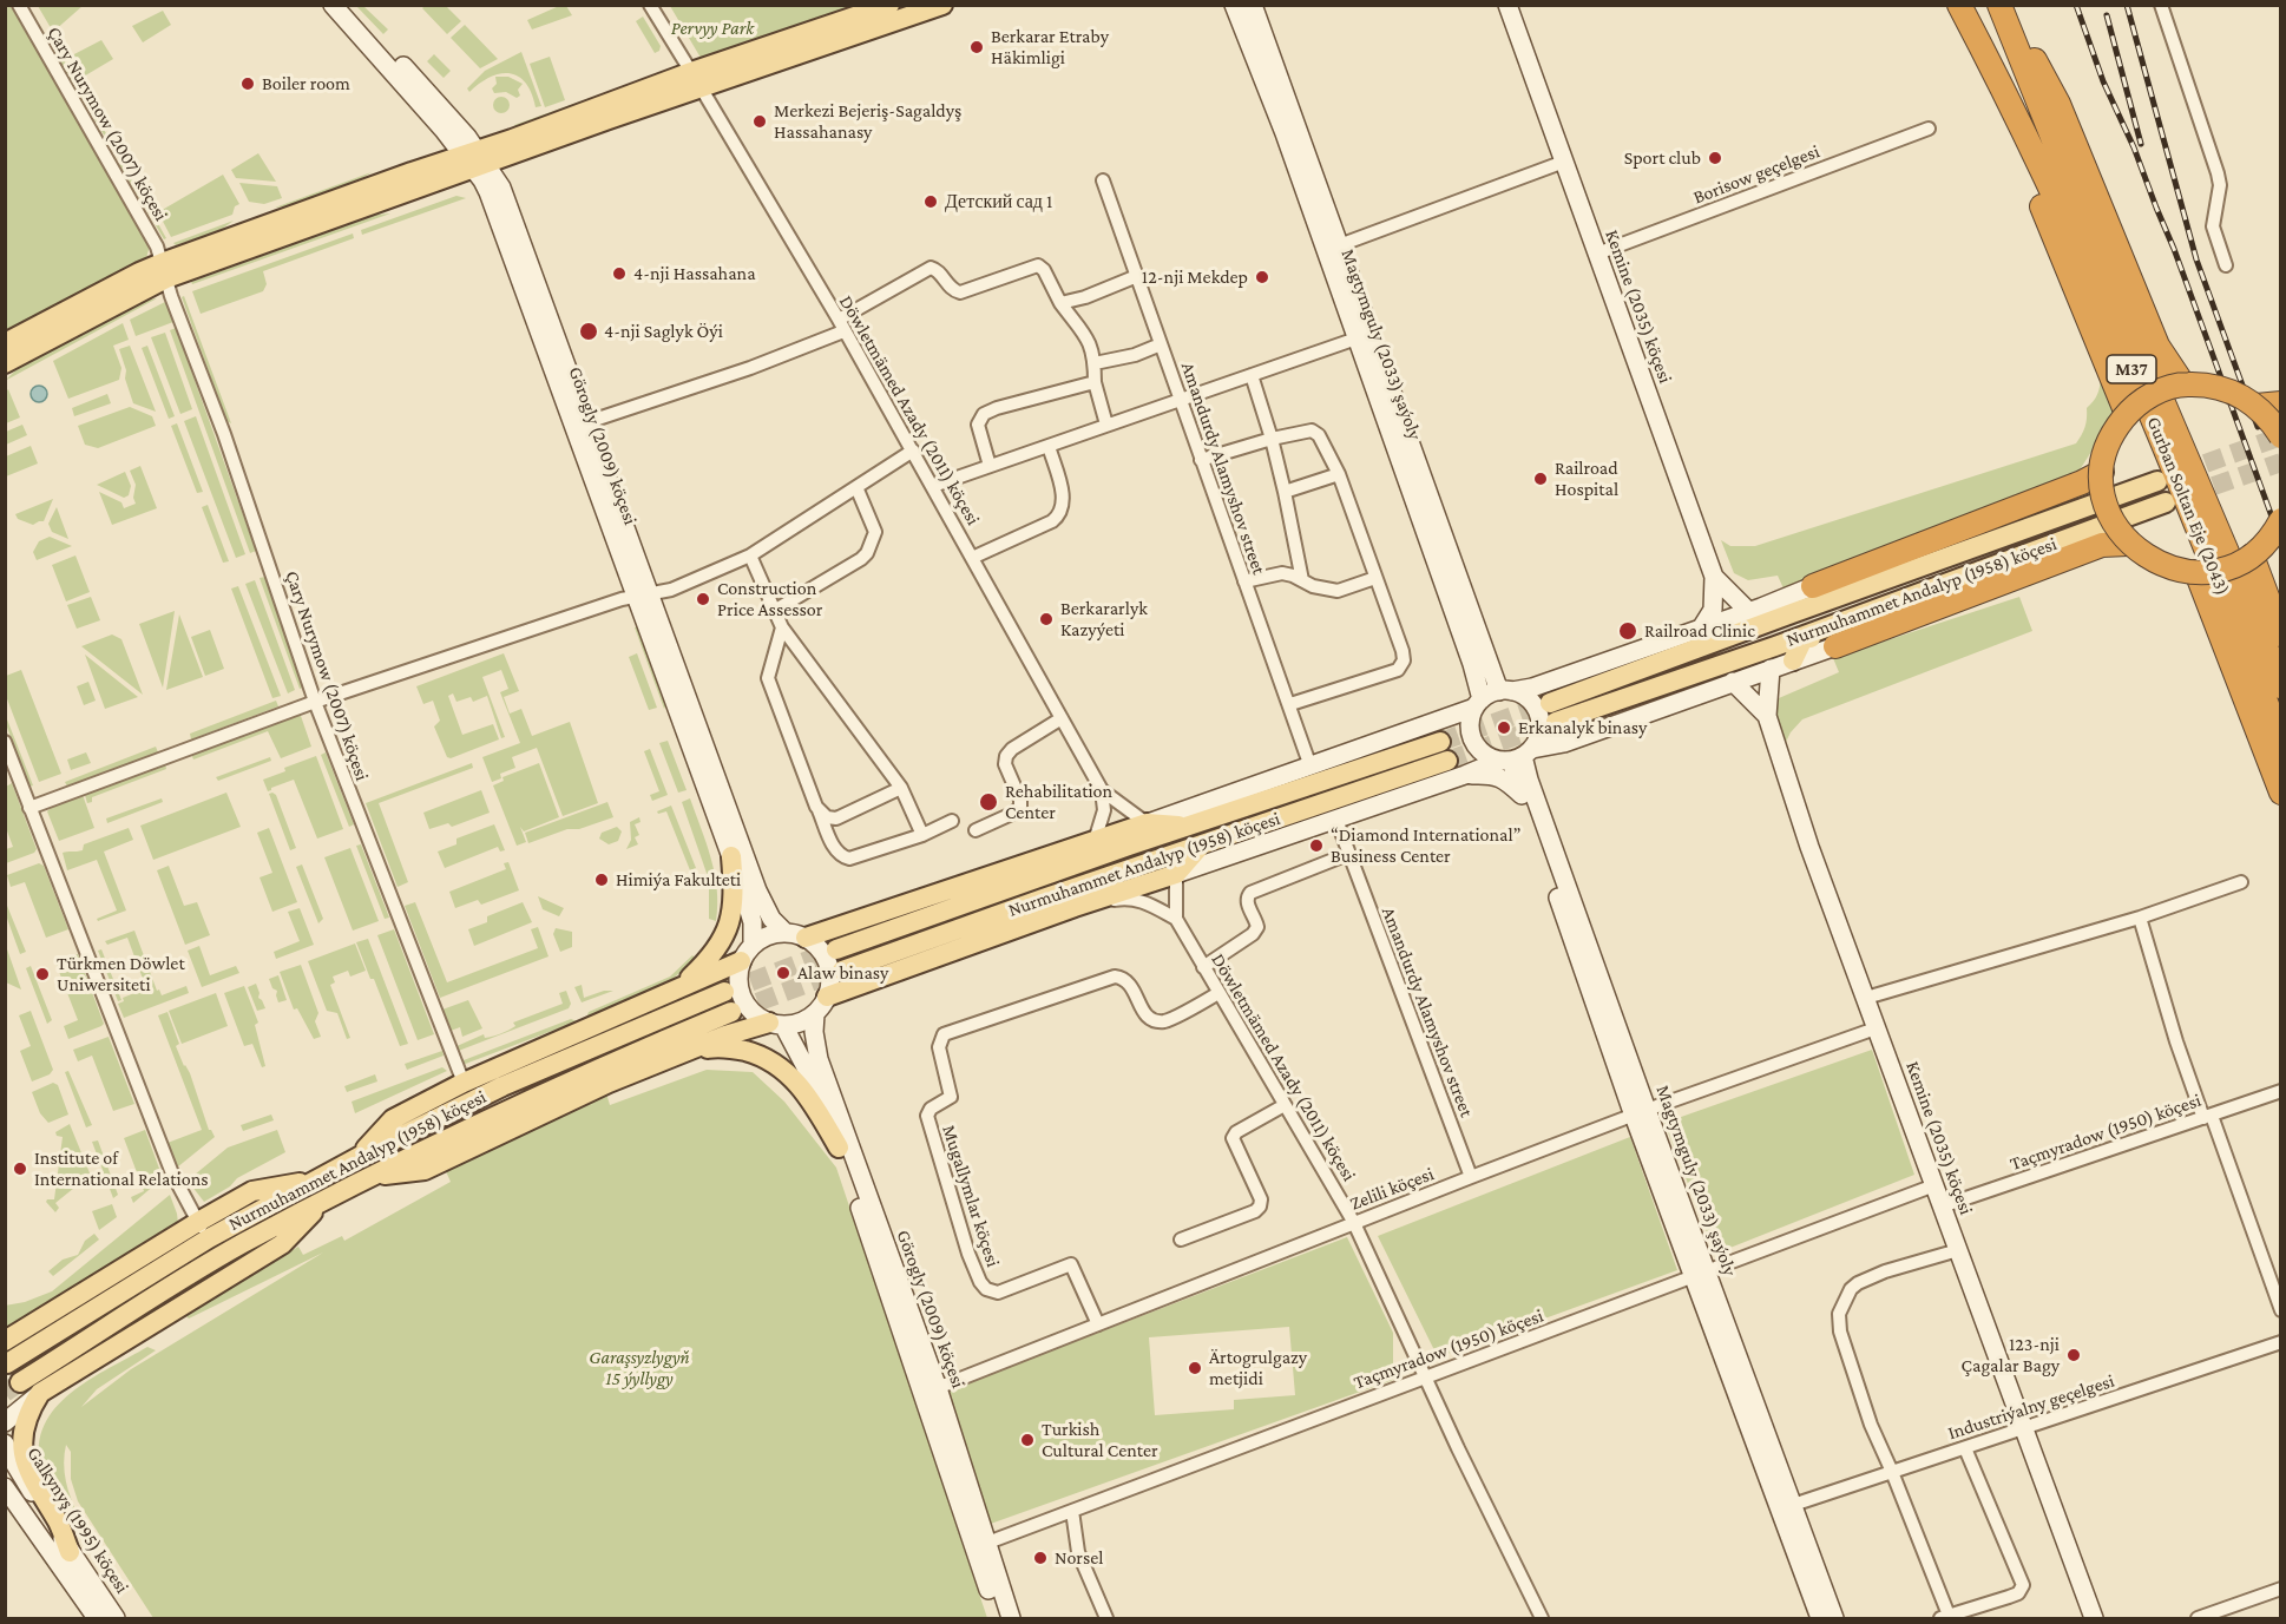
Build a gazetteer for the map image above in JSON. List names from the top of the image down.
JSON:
{
  "streets": {
    "highway": ["M37", "Gurban Soltan Eje (2043)"],
    "main road": [
      "Kemine (2035) köçesi",
      "Magtymguly (2033) şaýoly",
      "Görogly (2009) köçesi",
      "Nurmuhammet Andalyp (1958) köçesi",
      "Galkynyş (1995) köçesi"
    ],
    "street": [
      "Çary Nurymow (2007) köçesi",
      "Borisow geçelgesi",
      "Döwletmämed Azady (2011) köçesi",
      "Amandurdy Alamyshov street",
      "Taçmyradow (1950) köçesi",
      "Zelili köçesi",
      "Mugallymlar köçesi",
      "Industriýalny geçelgesi"
    ]
  },
  "crossings": [
    ["Borisow geçelgesi", "Kemine (2035) köçesi"],
    ["Kemine (2035) köçesi", "Nurmuhammet Andalyp (1958) köçesi"],
    ["Kemine (2035) köçesi", "Taçmyradow (1950) köçesi"],
    ["Kemine (2035) köçesi", "Zelili köçesi"],
    ["Kemine (2035) köçesi", "Industriýalny geçelgesi"],
    ["Magtymguly (2033) şaýoly", "Taçmyradow (1950) köçesi"],
    ["Magtymguly (2033) şaýoly", "Zelili köçesi"],
    ["Magtymguly (2033) şaýoly", "Industriýalny geçelgesi"],
    ["Döwletmämed Azady (2011) köçesi", "Nurmuhammet Andalyp (1958) köçesi"],
    ["Döwletmämed Azady (2011) köçesi", "Taçmyradow (1950) köçesi"],
    ["Döwletmämed Azady (2011) köçesi", "Zelili köçesi"],
    ["Döwletmämed Azady (2011) köçesi", "Mugallymlar köçesi"],
    ["Görogly (2009) köçesi", "Taçmyradow (1950) köçesi"],
    ["Görogly (2009) köçesi", "Zelili köçesi"],
    ["Amandurdy Alamyshov street", "Zelili köçesi"],
    ["Zelili köçesi", "Mugallymlar köçesi"]
  ],
  "parks": ["Pervyy Park", "Garaşsyzlygyň 15 ýyllygy"],
  "places": [
    "Berkarar Etraby Häkimligi",
    "Boiler room",
    "Merkezi Bejeriş-Sagaldyş Hassahanasy",
    "Sport club",
    "Детский сад 1",
    "4-nji Hassahana",
    "12-nji Mekdep",
    "4-nji Saglyk Öýi",
    "Railroad Hospital",
    "Construction Price Assessor",
    "Berkararlyk Kazyýeti",
    "Railroad Clinic",
    "Erkanalyk binasy",
    "Rehabilitation Center",
    "“Diamond International” Business Center",
    "Himiýa Fakulteti",
    "Alaw binasy",
    "Türkmen Döwlet Uniwersiteti",
    "Institute of International Relations",
    "123-nji Çagalar Bagy",
    "Ärtogrulgazy metjidi",
    "Turkish Cultural Center",
    "Norsel"
  ]
}
